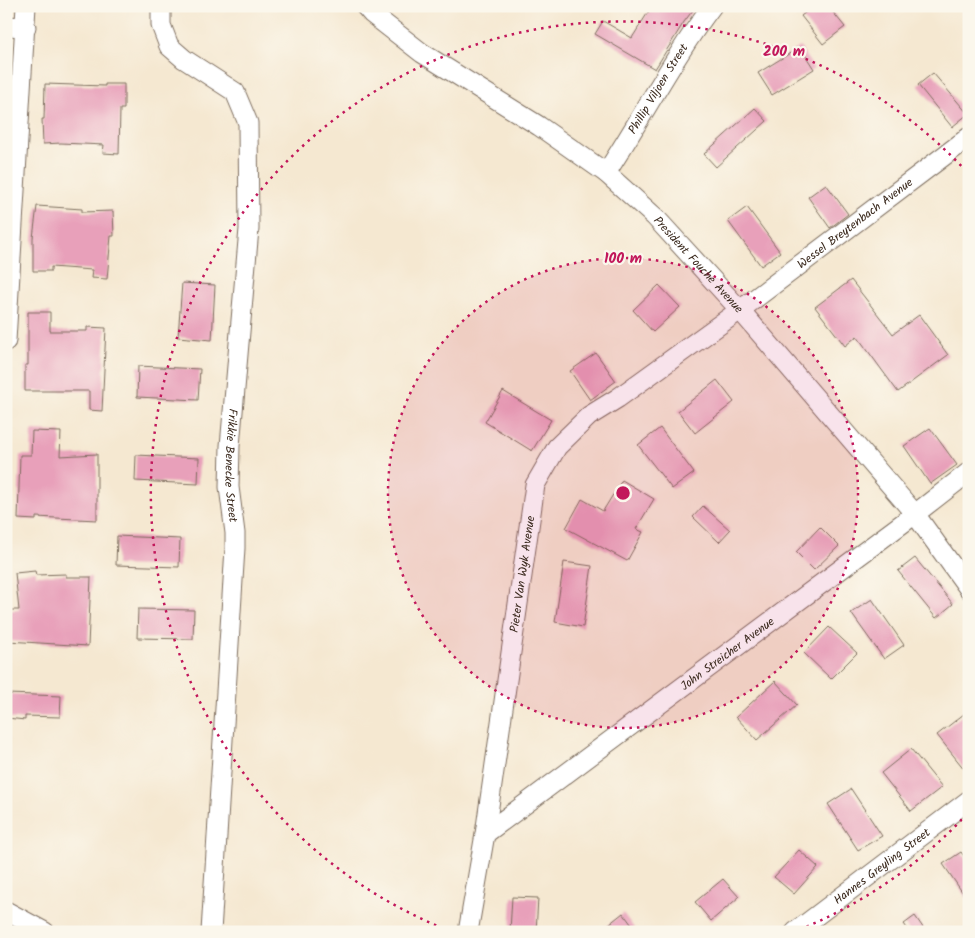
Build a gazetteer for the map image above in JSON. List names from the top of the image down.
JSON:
{
  "streets": {
    "street": [
      "Phillip Viljoen Street",
      "Wessel Breytenbach Avenue",
      "President Fouche Avenue",
      "Frikkie Benecke Street",
      "Pieter Van Wyk Avenue",
      "John Streicher Avenue",
      "Hannes Greyling Street"
    ]
  },
  "crossings": [
    ["Phillip Viljoen Street", "President Fouche Avenue"],
    ["Wessel Breytenbach Avenue", "President Fouche Avenue"],
    ["Wessel Breytenbach Avenue", "Pieter Van Wyk Avenue"],
    ["President Fouche Avenue", "Pieter Van Wyk Avenue"],
    ["President Fouche Avenue", "John Streicher Avenue"],
    ["Pieter Van Wyk Avenue", "John Streicher Avenue"]
  ],
  "rings": ["200 m", "100 m"]
}
